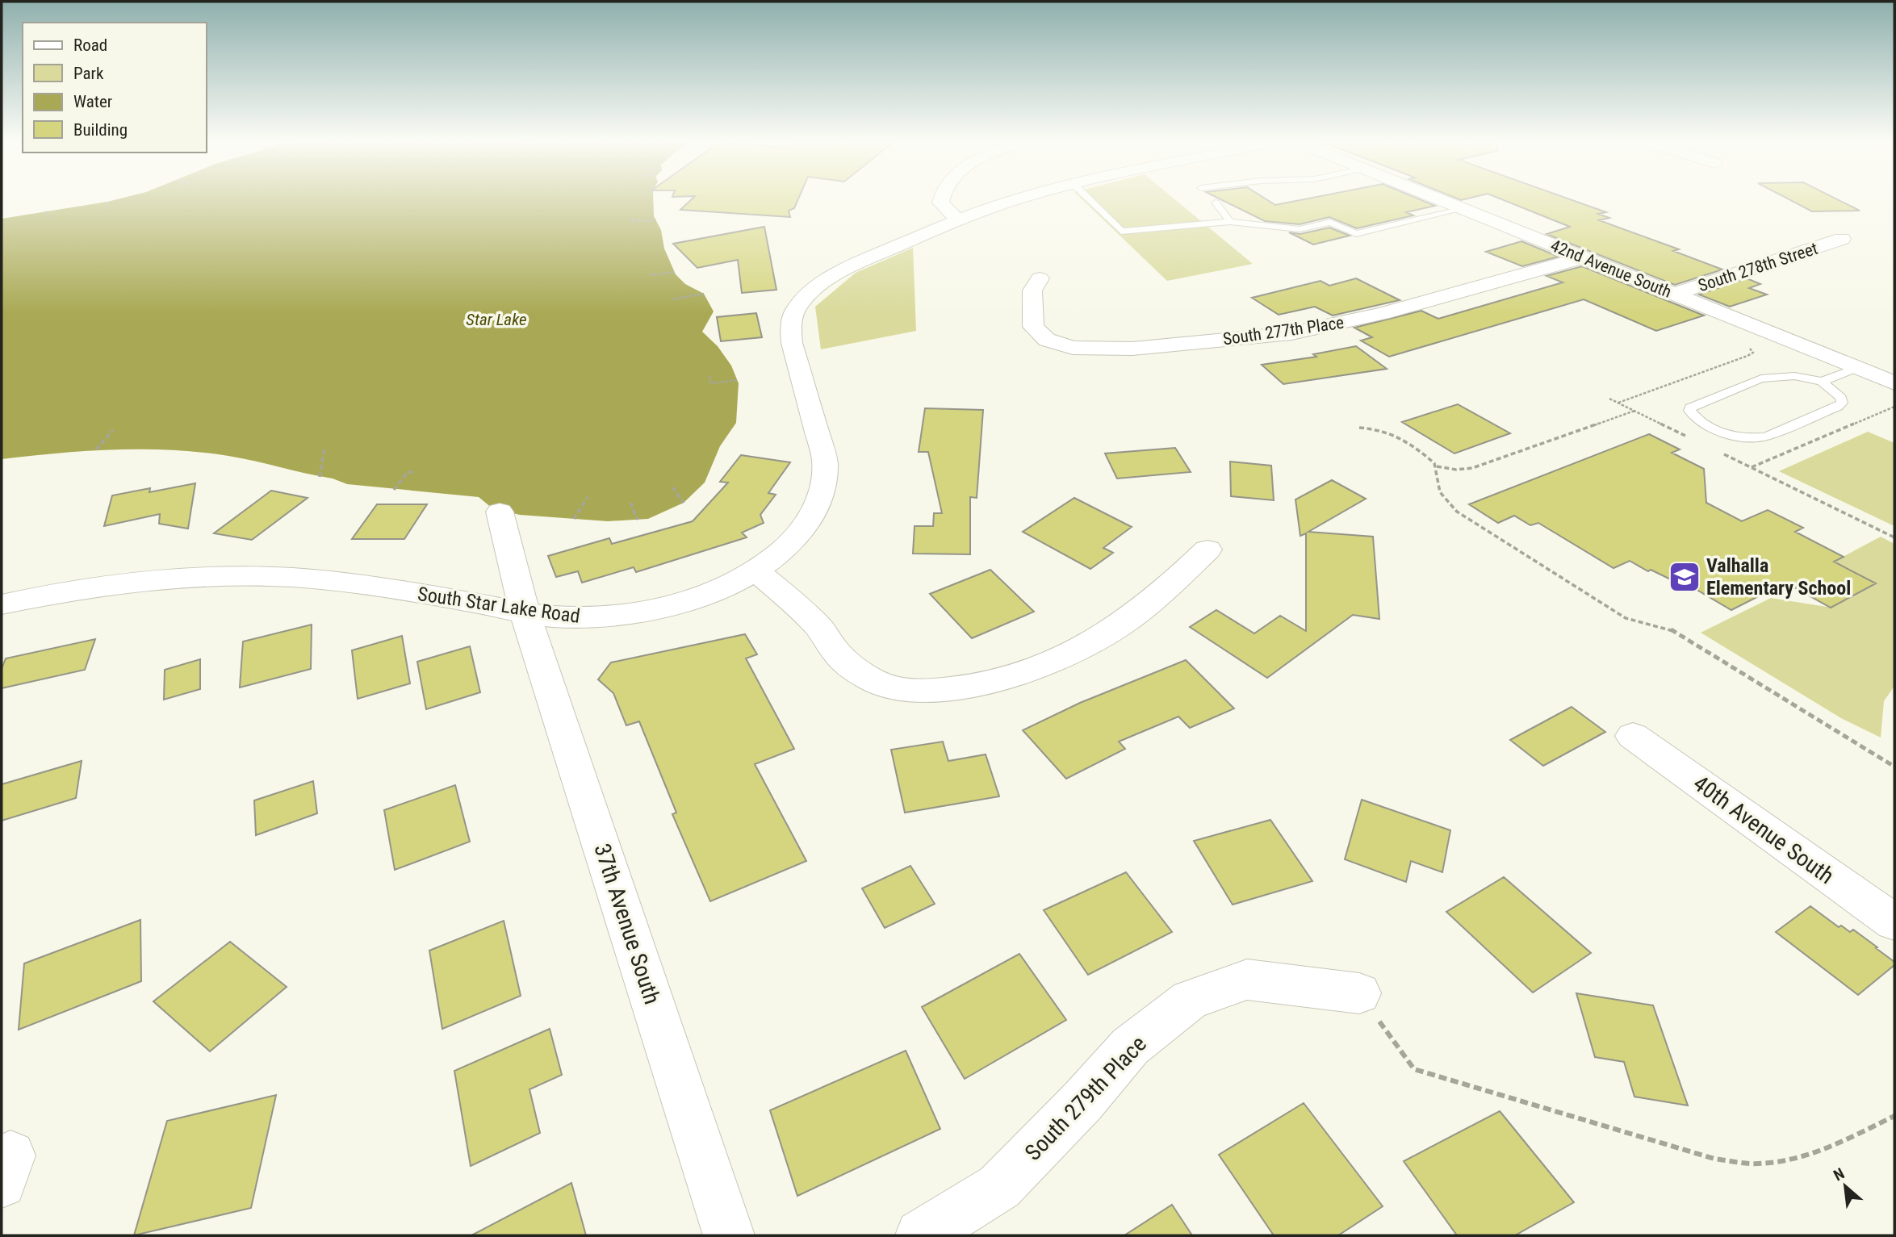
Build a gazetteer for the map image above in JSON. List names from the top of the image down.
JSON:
{
  "streets": {
    "street": [
      "South 278th Street",
      "42nd Avenue South",
      "South 277th Place",
      "South Star Lake Road",
      "40th Avenue South",
      "37th Avenue South",
      "South 279th Place"
    ]
  },
  "crossings": [
    ["South 278th Street", "42nd Avenue South"],
    ["42nd Avenue South", "South 277th Place"],
    ["South Star Lake Road", "37th Avenue South"]
  ],
  "water": ["Star Lake"],
  "places": {
    "school or university": ["Valhalla Elementary School"]
  },
  "legend": [
    "Road",
    "Park",
    "Water",
    "Building"
  ],
  "north": "top left"
}
